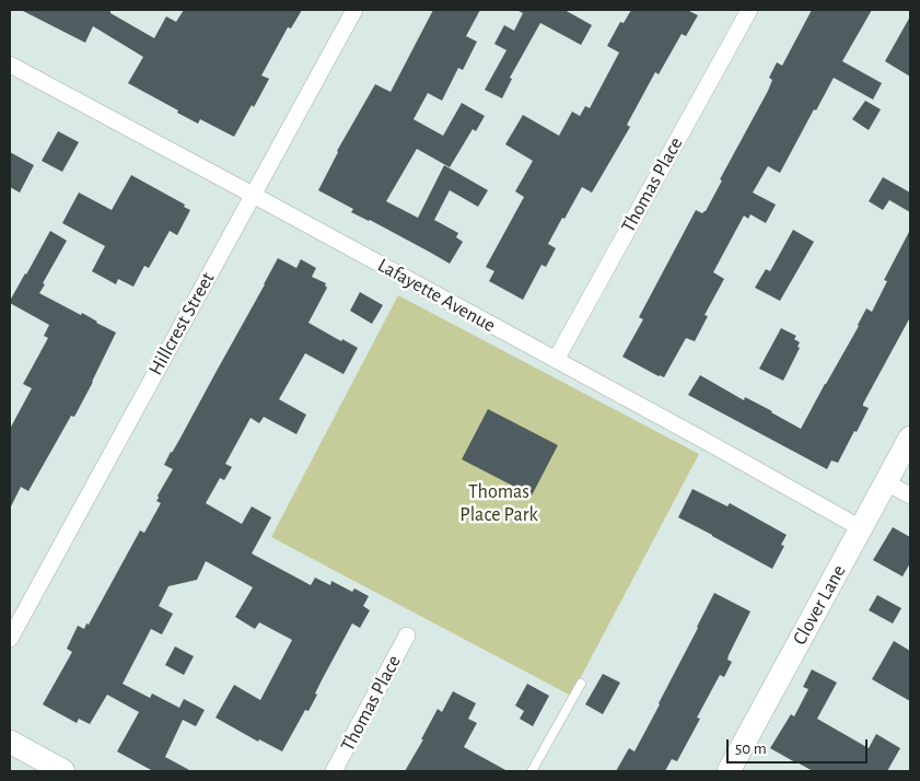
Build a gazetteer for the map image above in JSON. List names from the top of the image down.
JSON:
{
  "streets": {
    "street": [
      "Thomas Place",
      "Lafayette Avenue",
      "Hillcrest Street",
      "Clover Lane"
    ]
  },
  "crossings": [
    ["Thomas Place", "Lafayette Avenue"],
    ["Lafayette Avenue", "Hillcrest Street"],
    ["Lafayette Avenue", "Clover Lane"]
  ],
  "parks": ["Thomas Place Park"],
  "scale_bar": "50 m"
}
